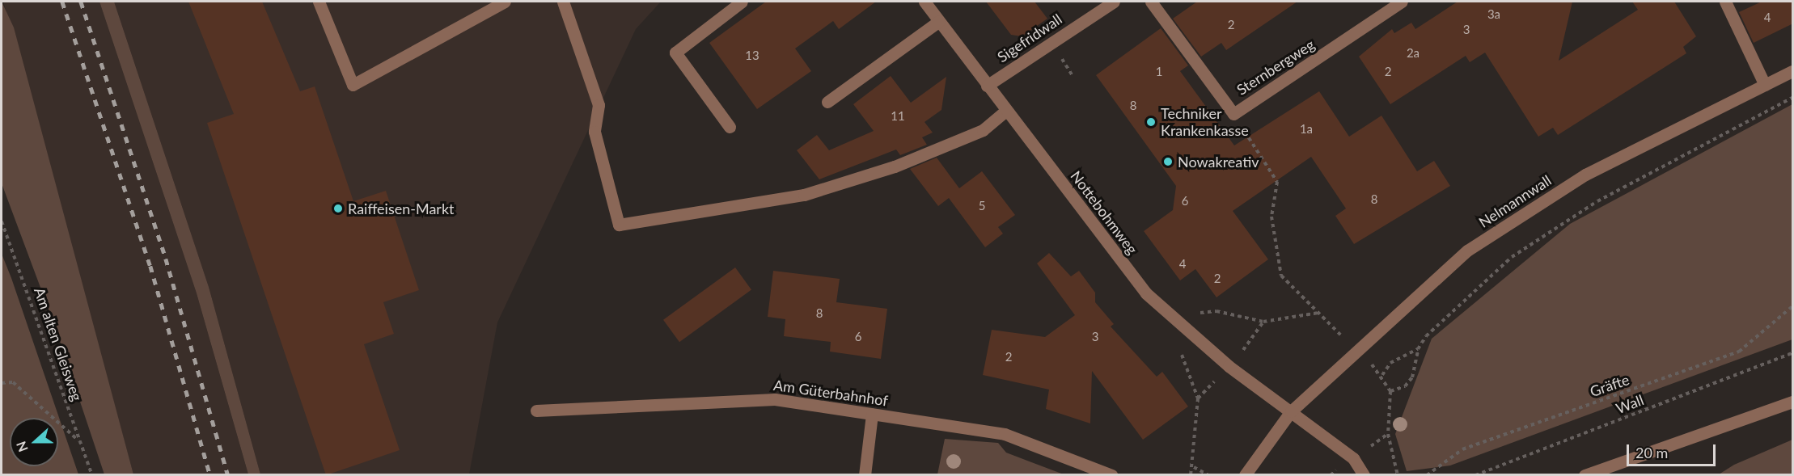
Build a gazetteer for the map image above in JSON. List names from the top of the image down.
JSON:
{
  "streets": {
    "street": [
      "Sigefridwall",
      "Sternbergweg",
      "Nelmannwall",
      "Nottebohmweg",
      "Am Güterbahnhof"
    ],
    "path": ["Am alten Gleisweg", "Gräfte", "Wall"]
  },
  "crossings": [
    ["Sigefridwall", "Nottebohmweg"],
    ["Nelmannwall", "Nottebohmweg"]
  ],
  "places": ["Techniker Krankenkasse", "Nowakreativ", "Raiffeisen-Markt"],
  "house_numbers": [
    "3a",
    "4",
    "2",
    "3",
    "2a",
    "13",
    "1",
    "2",
    "8",
    "11",
    "1a",
    "8",
    "6",
    "5",
    "4",
    "2",
    "8",
    "6",
    "3",
    "2"
  ],
  "scale_bar": "20 m",
  "north": "left"
}
